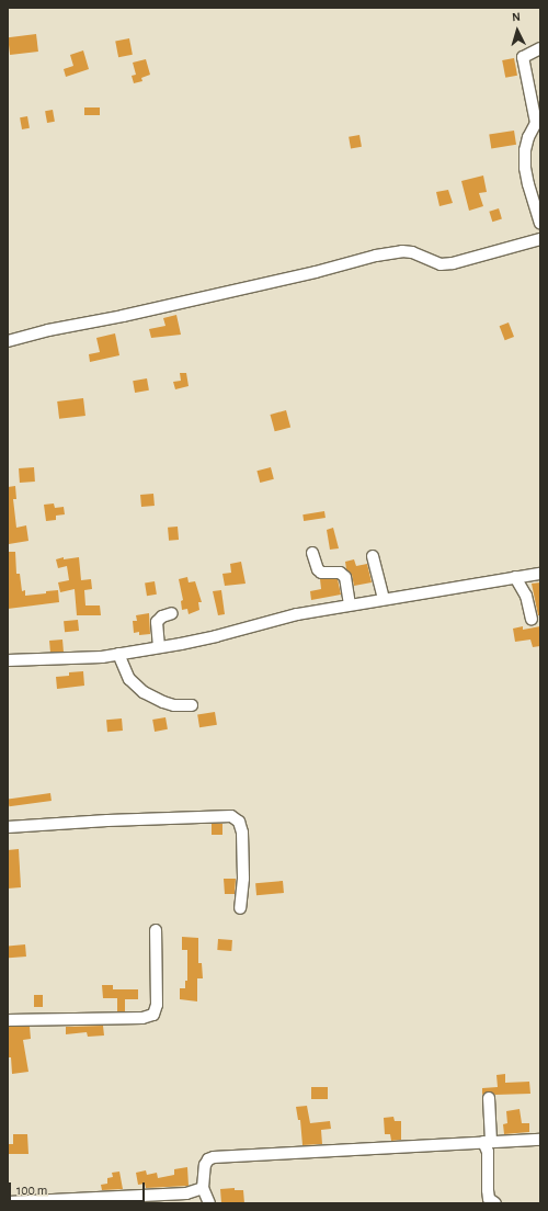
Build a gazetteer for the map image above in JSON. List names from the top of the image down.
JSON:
{
  "scale_bar": "100 m",
  "north": "top"
}
